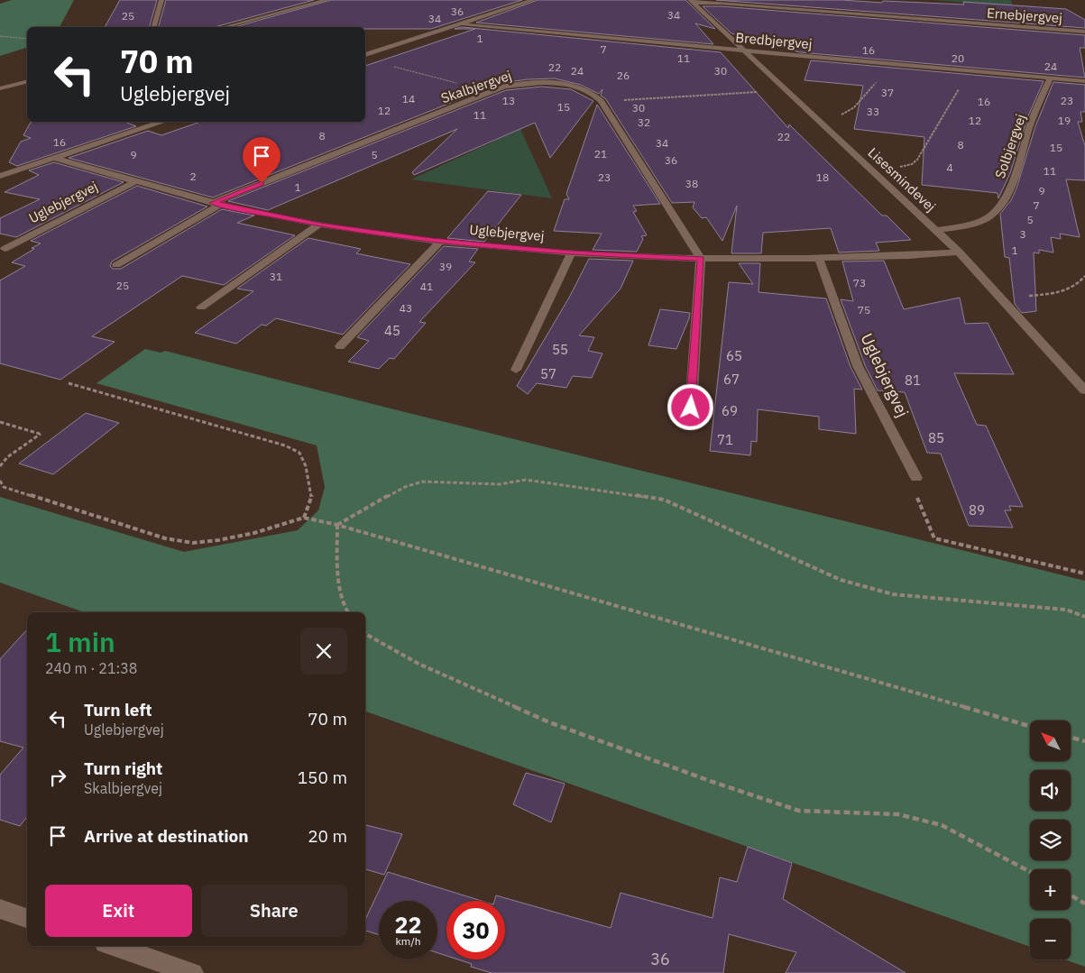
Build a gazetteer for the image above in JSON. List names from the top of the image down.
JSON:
{
  "streets": {
    "street": [
      "Ernebjergvej",
      "Bredbjergvej",
      "Skalbjergvej",
      "Solbjergvej",
      "Lisesmindevej",
      "Uglebjergvej"
    ]
  },
  "crossings": [
    ["Ernebjergvej", "Lisesmindevej"],
    ["Bredbjergvej", "Solbjergvej"],
    ["Bredbjergvej", "Lisesmindevej"],
    ["Skalbjergvej", "Uglebjergvej"],
    ["Solbjergvej", "Lisesmindevej"],
    ["Lisesmindevej", "Uglebjergvej"]
  ],
  "house_numbers": [
    "36",
    "34",
    "25",
    "34",
    "1",
    "7",
    "16",
    "11",
    "20",
    "24",
    "22",
    "24",
    "30",
    "26",
    "37",
    "14",
    "13",
    "23",
    "16",
    "15",
    "30",
    "12",
    "33",
    "11",
    "12",
    "19",
    "32",
    "8",
    "22",
    "16",
    "34",
    "8",
    "15",
    "21",
    "9",
    "5",
    "36",
    "4",
    "11",
    "2",
    "23",
    "18",
    "38",
    "1",
    "9",
    "7",
    "5",
    "3",
    "1",
    "39",
    "31",
    "73",
    "25",
    "41",
    "43",
    "75",
    "45",
    "55",
    "65",
    "57",
    "67",
    "81",
    "69",
    "85",
    "71",
    "89",
    "36"
  ],
  "north": "top left",
  "page": {
    "turn": ["70 m", "Uglebjergvej"],
    "heading": ["1 min", "240 m · 21:38"],
    "list": [
      {
        "name": "Turn left",
        "note": "Uglebjergvej",
        "value": "70 m"
      },
      {
        "name": "Turn right",
        "note": "Skalbjergvej",
        "value": "150 m"
      },
      {
        "name": "Arrive at destination",
        "value": "20 m"
      }
    ],
    "map_buttons": ["+", "−"],
    "buttons": ["Exit", "Share"],
    "speed": "22 km/h",
    "limit": "30"
  }
}
